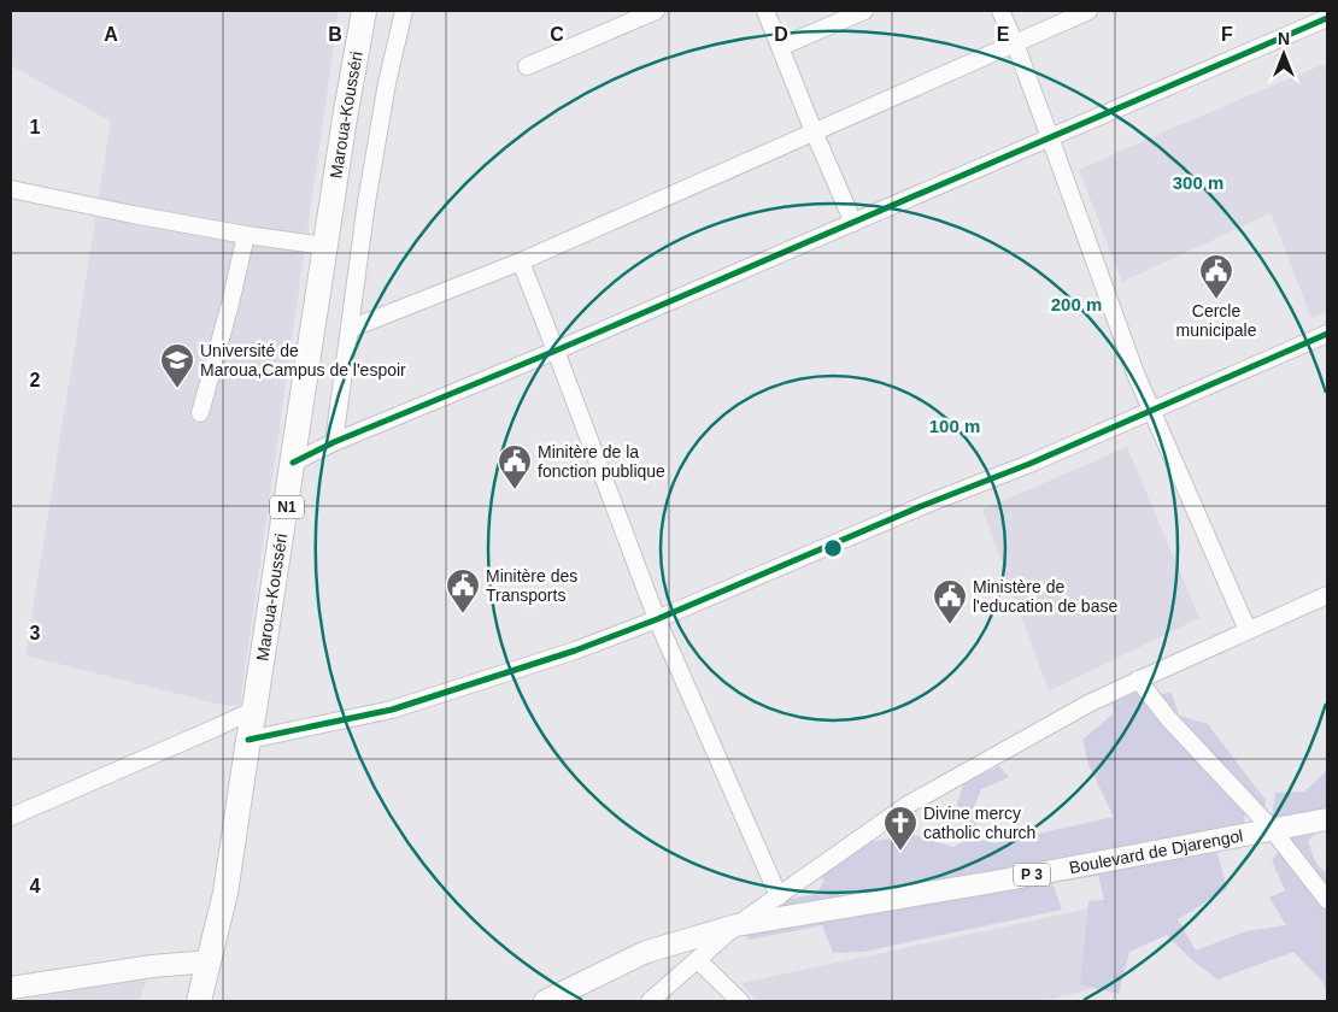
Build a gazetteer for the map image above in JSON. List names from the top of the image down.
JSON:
{
  "streets": {
    "highway": ["Maroua-Kousséri", "N1"],
    "main road": ["Boulevard de Djarengol", "P 3"]
  },
  "crossings": [
    ["Boulevard de Djarengol", "P 3"]
  ],
  "places": {
    "public building": [
      "Cercle municipale",
      "Minitère de la fonction publique",
      "Minitère des Transports",
      "Ministère de l'education de base"
    ],
    "school or university": ["Université de Maroua,Campus de l'espoir"],
    "church": ["Divine mercy catholic church"]
  },
  "north": "top",
  "grid": {
    "columns": [
      "A",
      "B",
      "C",
      "D",
      "E",
      "F"
    ],
    "rows": [
      "1",
      "2",
      "3",
      "4"
    ]
  },
  "rings": ["300 m", "200 m", "100 m"]
}
